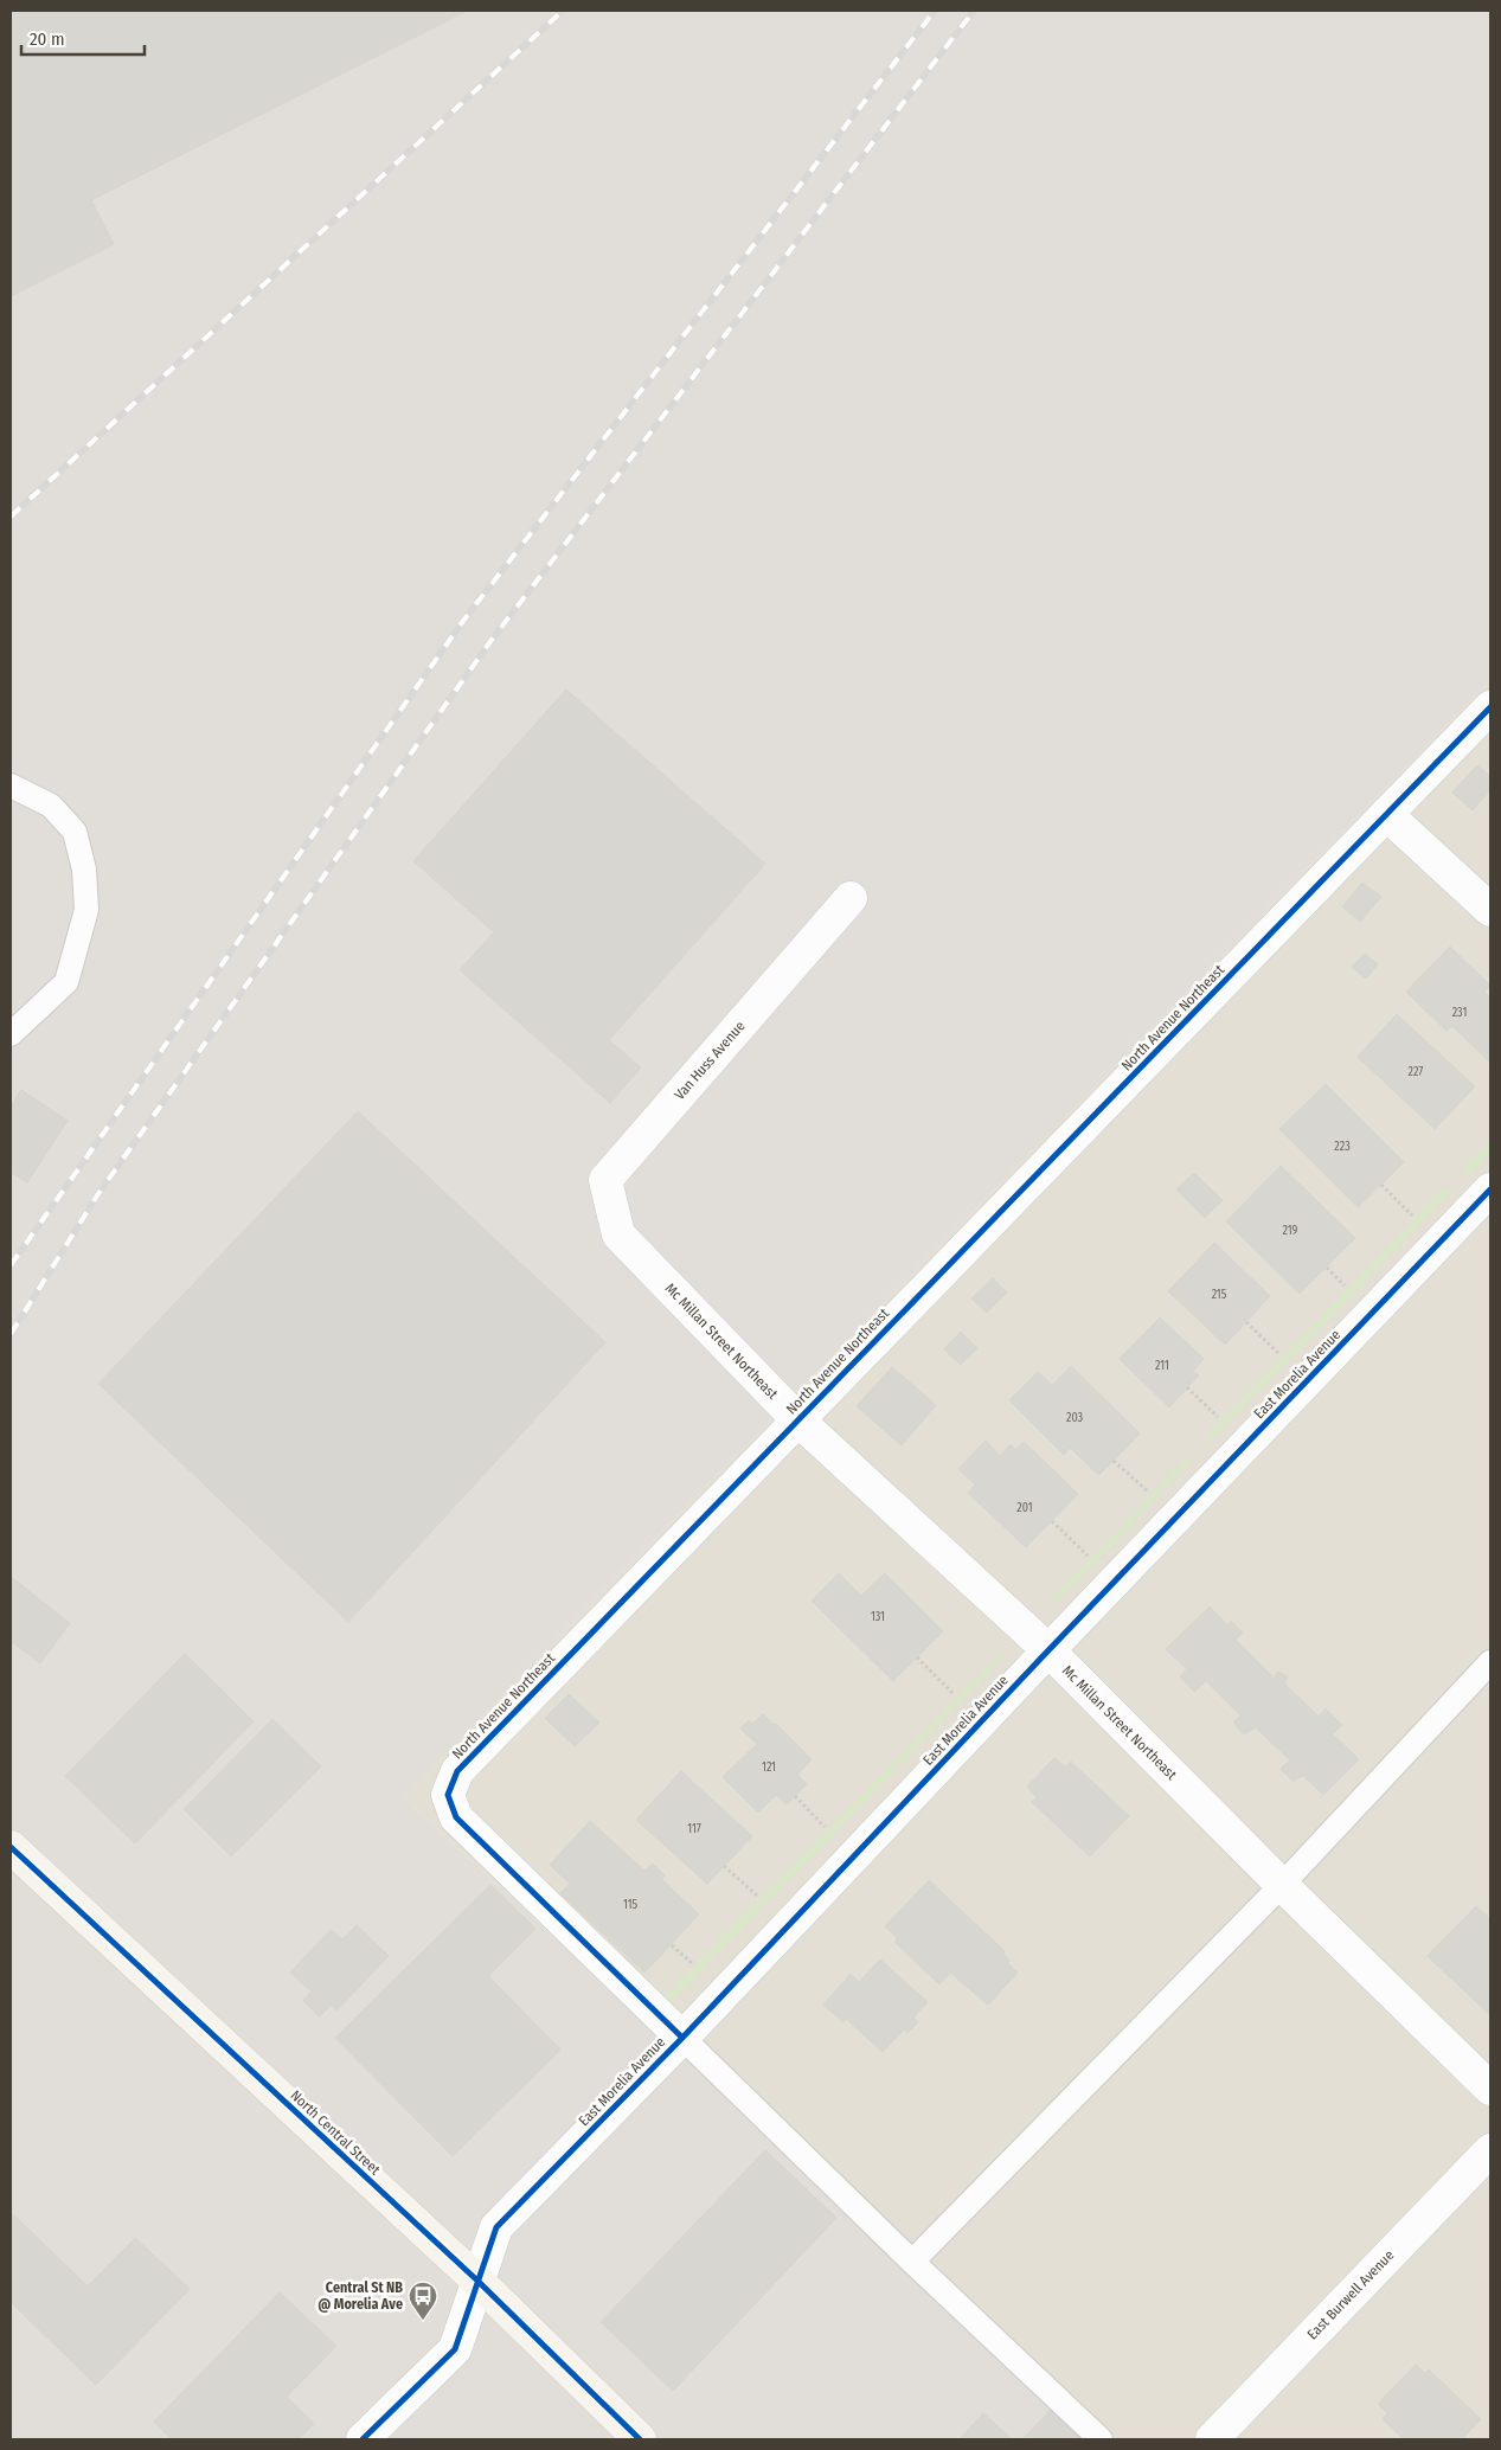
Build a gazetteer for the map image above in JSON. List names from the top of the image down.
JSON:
{
  "streets": {
    "main road": ["North Central Street"],
    "street": [
      "North Avenue Northeast",
      "Van Huss Avenue",
      "Mc Millan Street Northeast",
      "East Morelia Avenue",
      "East Burwell Avenue"
    ]
  },
  "crossings": [
    ["North Avenue Northeast", "Mc Millan Street Northeast"],
    ["North Avenue Northeast", "East Morelia Avenue"],
    ["Van Huss Avenue", "Mc Millan Street Northeast"],
    ["Mc Millan Street Northeast", "East Morelia Avenue"],
    ["East Morelia Avenue", "North Central Street"]
  ],
  "places": {
    "bus stop": ["Central St NB @ Morelia Ave"]
  },
  "house_numbers": [
    "231",
    "227",
    "223",
    "219",
    "215",
    "211",
    "203",
    "201",
    "131",
    "121",
    "117",
    "115"
  ],
  "scale_bar": "20 m"
}
